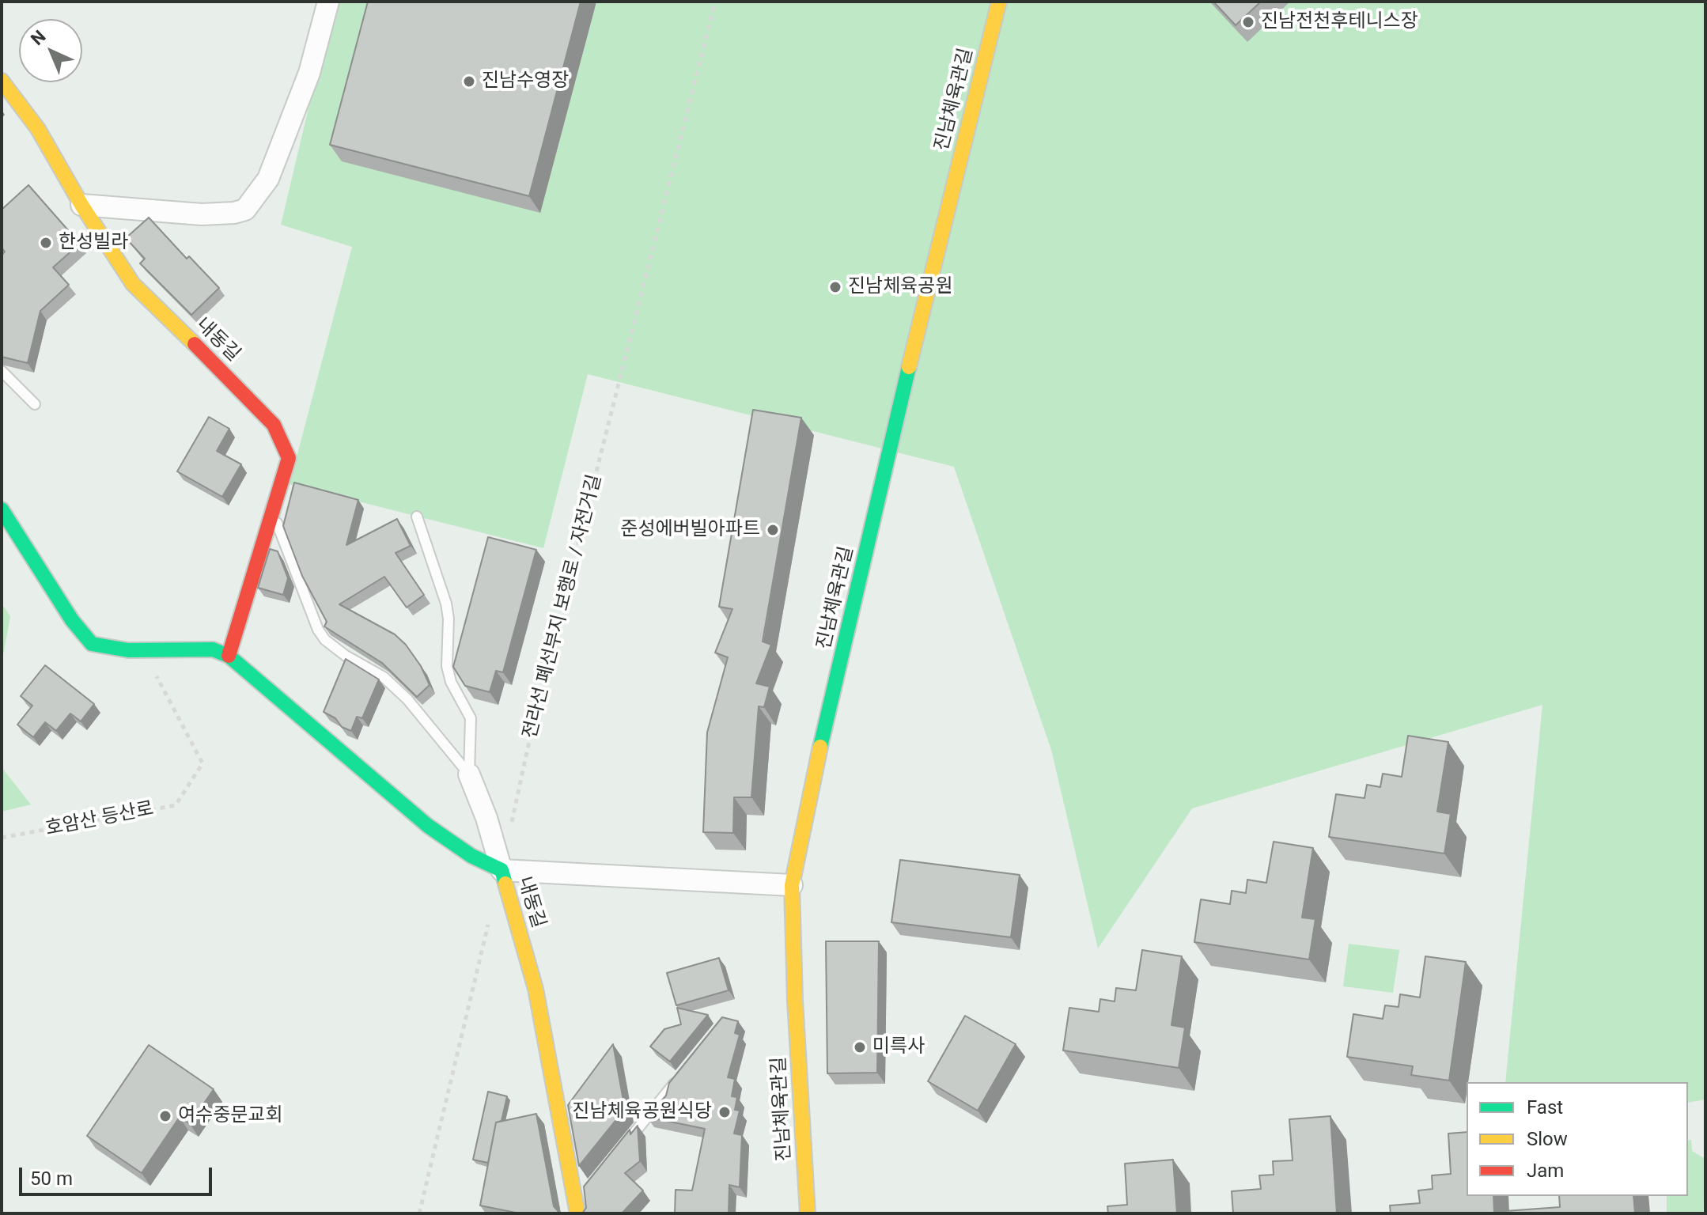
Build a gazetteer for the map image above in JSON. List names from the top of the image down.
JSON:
{
  "streets": {
    "street": ["진남체육관길", "내동길"],
    "path": ["전라선 폐선부지 보행로 / 자전거길", "호암산 등산로"]
  },
  "crossings": [
    ["내동길", "호암산 등산로"]
  ],
  "places": [
    "진남전천후테니스장",
    "진남수영장",
    "한성빌라",
    "진남체육공원",
    "준성에버빌아파트",
    "미륵사",
    "진남체육공원식당",
    "여수중문교회"
  ],
  "legend": ["Fast", "Slow", "Jam"],
  "scale_bar": "50 m",
  "north": "top left"
}
